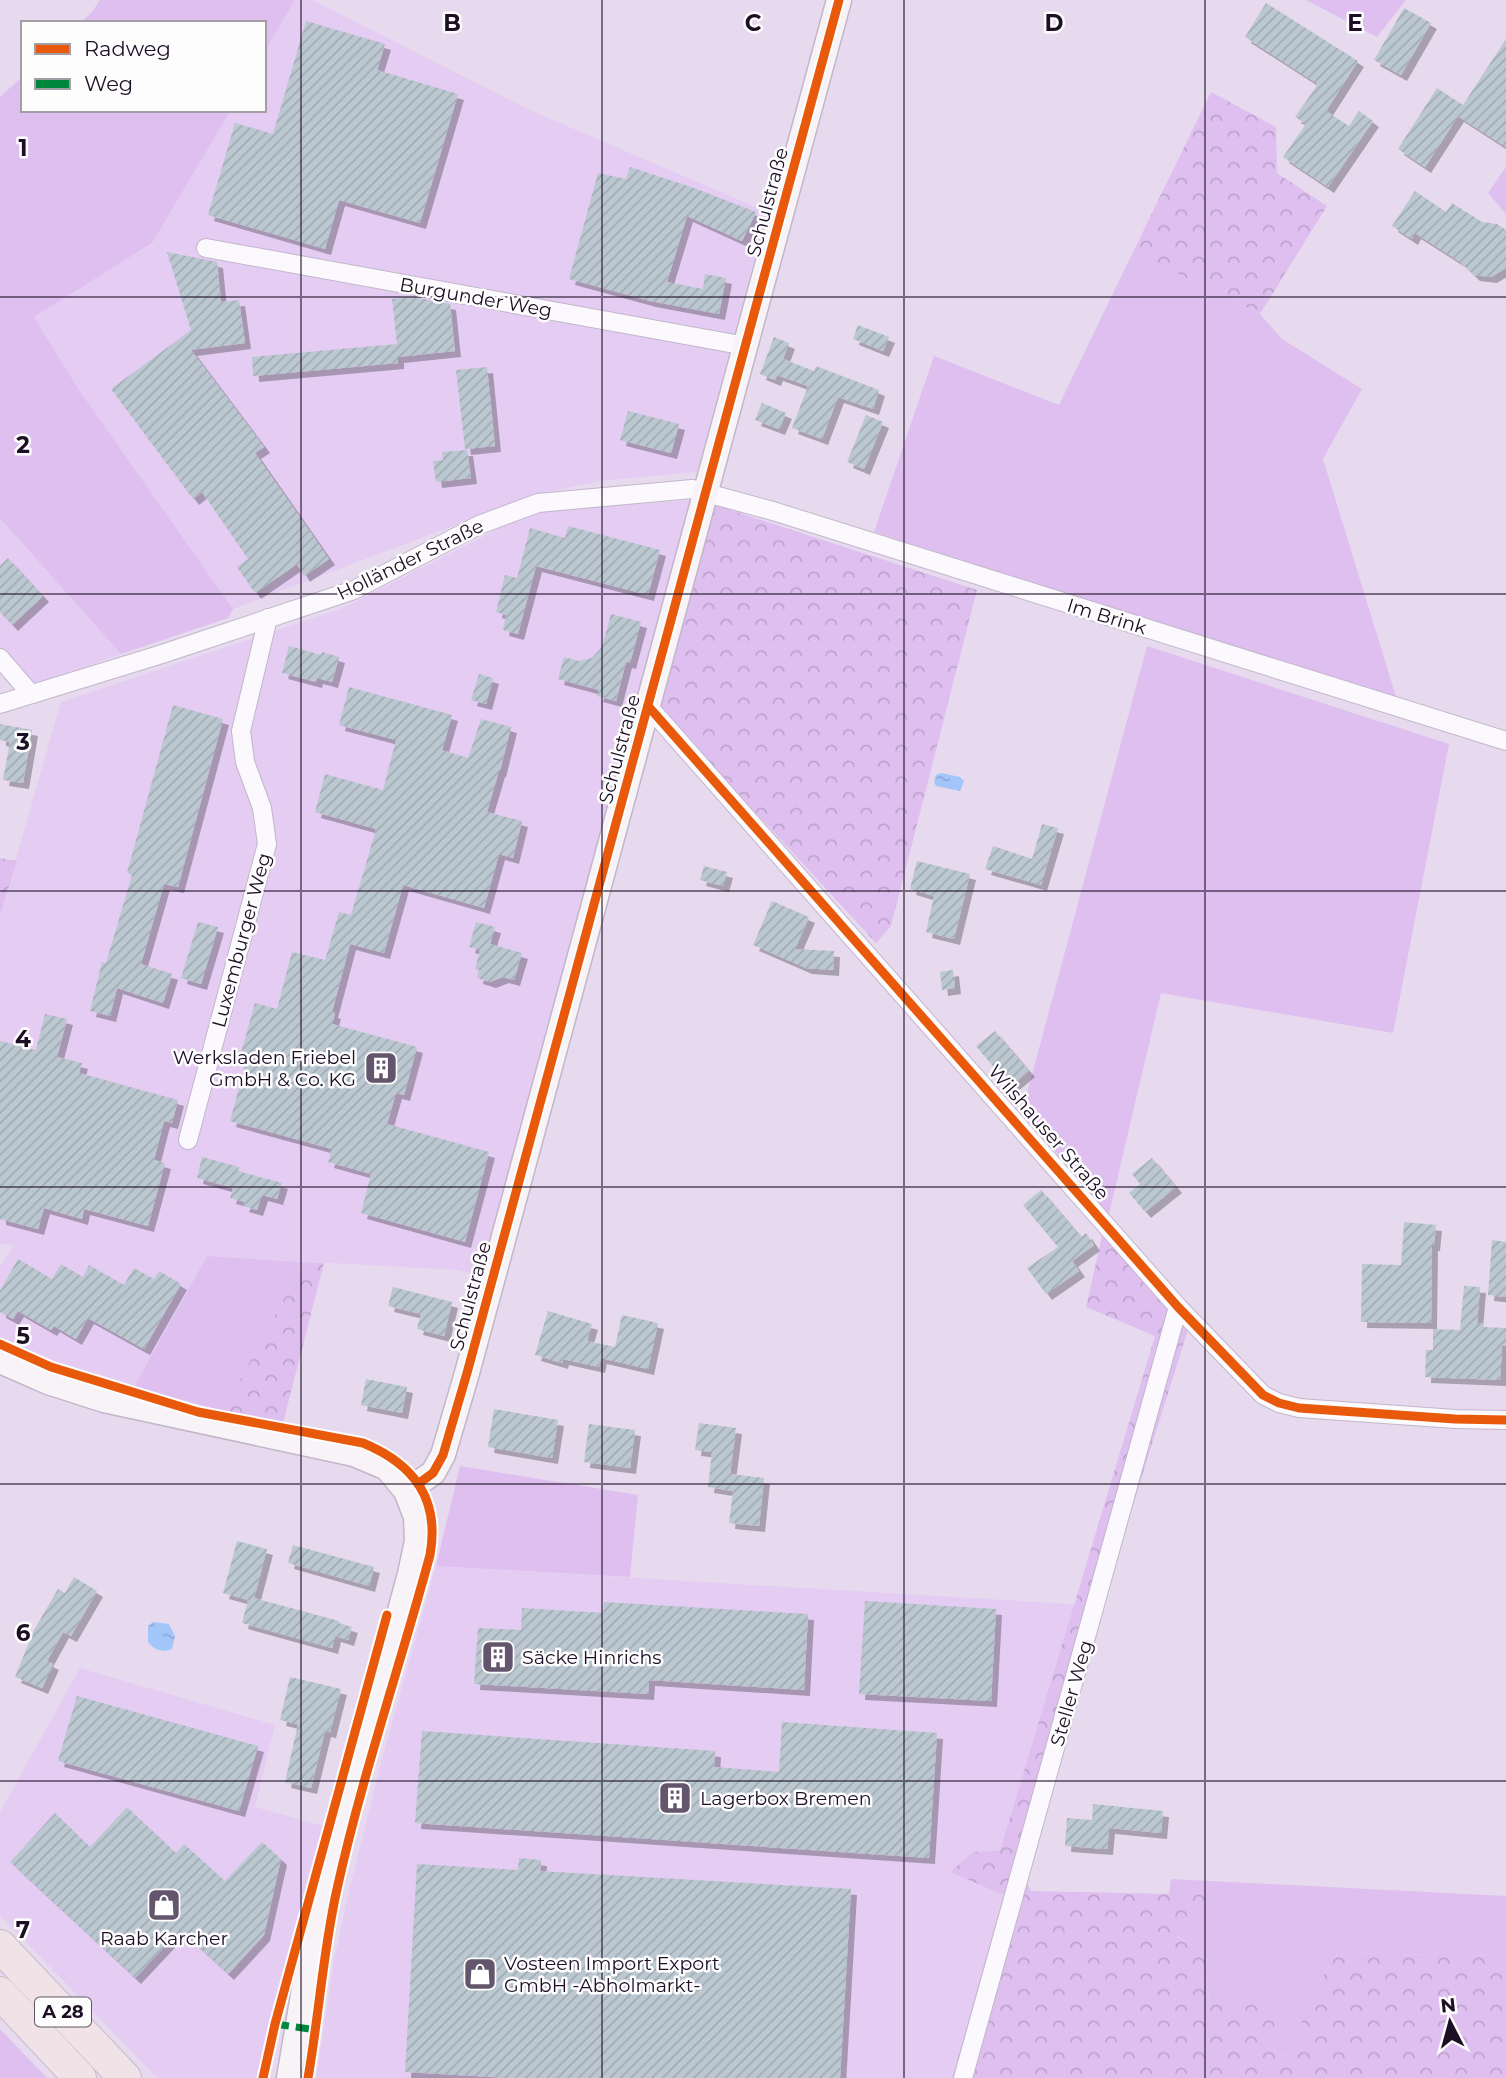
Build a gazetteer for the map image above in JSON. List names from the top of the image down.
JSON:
{
  "streets": {
    "highway": ["A 28"],
    "street": [
      "Schulstraße",
      "Burgunder Weg",
      "Holländer Straße",
      "Im Brink",
      "Luxemburger Weg",
      "Wilshauser Straße",
      "Steller Weg"
    ]
  },
  "crossings": [
    ["Schulstraße", "Burgunder Weg"],
    ["Schulstraße", "Holländer Straße"],
    ["Schulstraße", "Im Brink"],
    ["Schulstraße", "Wilshauser Straße"],
    ["Holländer Straße", "Im Brink"],
    ["Holländer Straße", "Luxemburger Weg"],
    ["Wilshauser Straße", "Steller Weg"]
  ],
  "places": {
    "building": ["Werksladen Friebel GmbH & Co. KG", "Säcke Hinrichs", "Lagerbox Bremen"],
    "shop": ["Raab Karcher", "Vosteen Import Export GmbH -Abholmarkt-"]
  },
  "legend": ["Radweg", "Weg"],
  "north": "top",
  "grid": {
    "columns": [
      "B",
      "C",
      "D",
      "E"
    ],
    "rows": [
      "1",
      "2",
      "3",
      "4",
      "5",
      "6",
      "7"
    ]
  }
}
